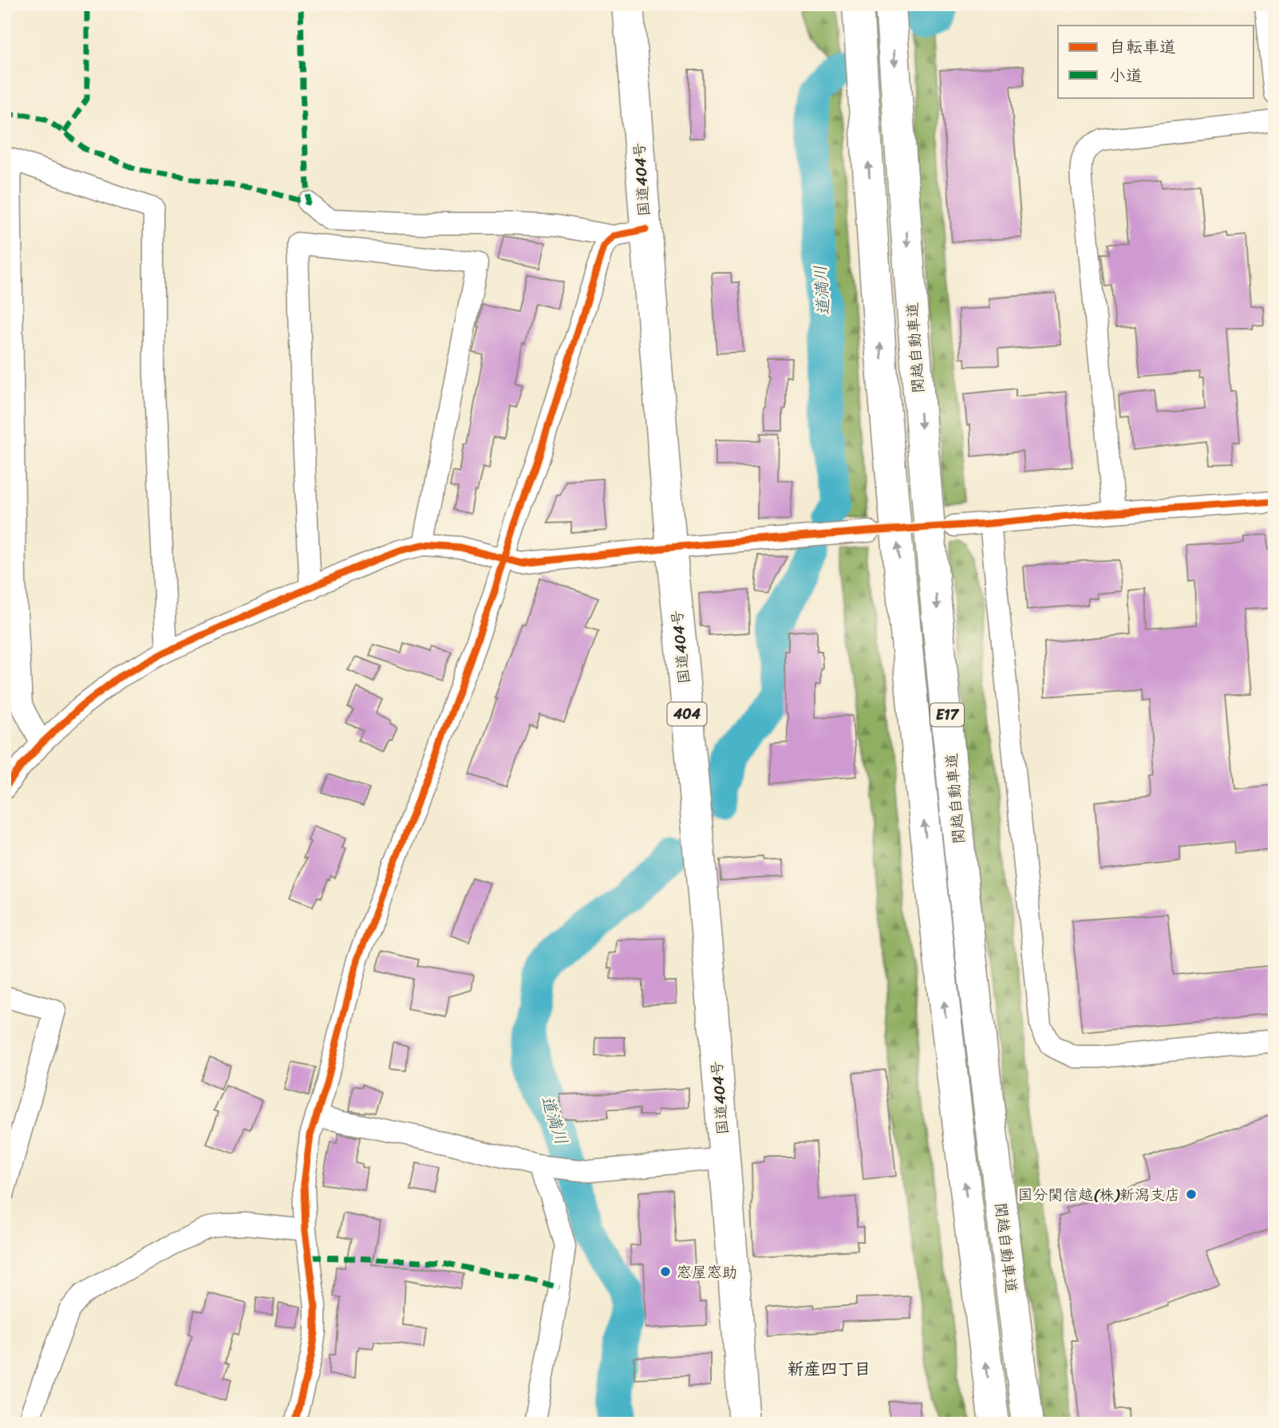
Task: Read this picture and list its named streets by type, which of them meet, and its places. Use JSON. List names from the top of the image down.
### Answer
{
  "streets": {
    "highway": [
      "国道404号",
      "関越自動車道",
      "404",
      "E17"
    ]
  },
  "districts": ["新産四丁目"],
  "water": ["道満川"],
  "places": ["国分関信越(株)新潟支店", "窓屋窓助"],
  "legend": ["自転車道", "小道"]
}
